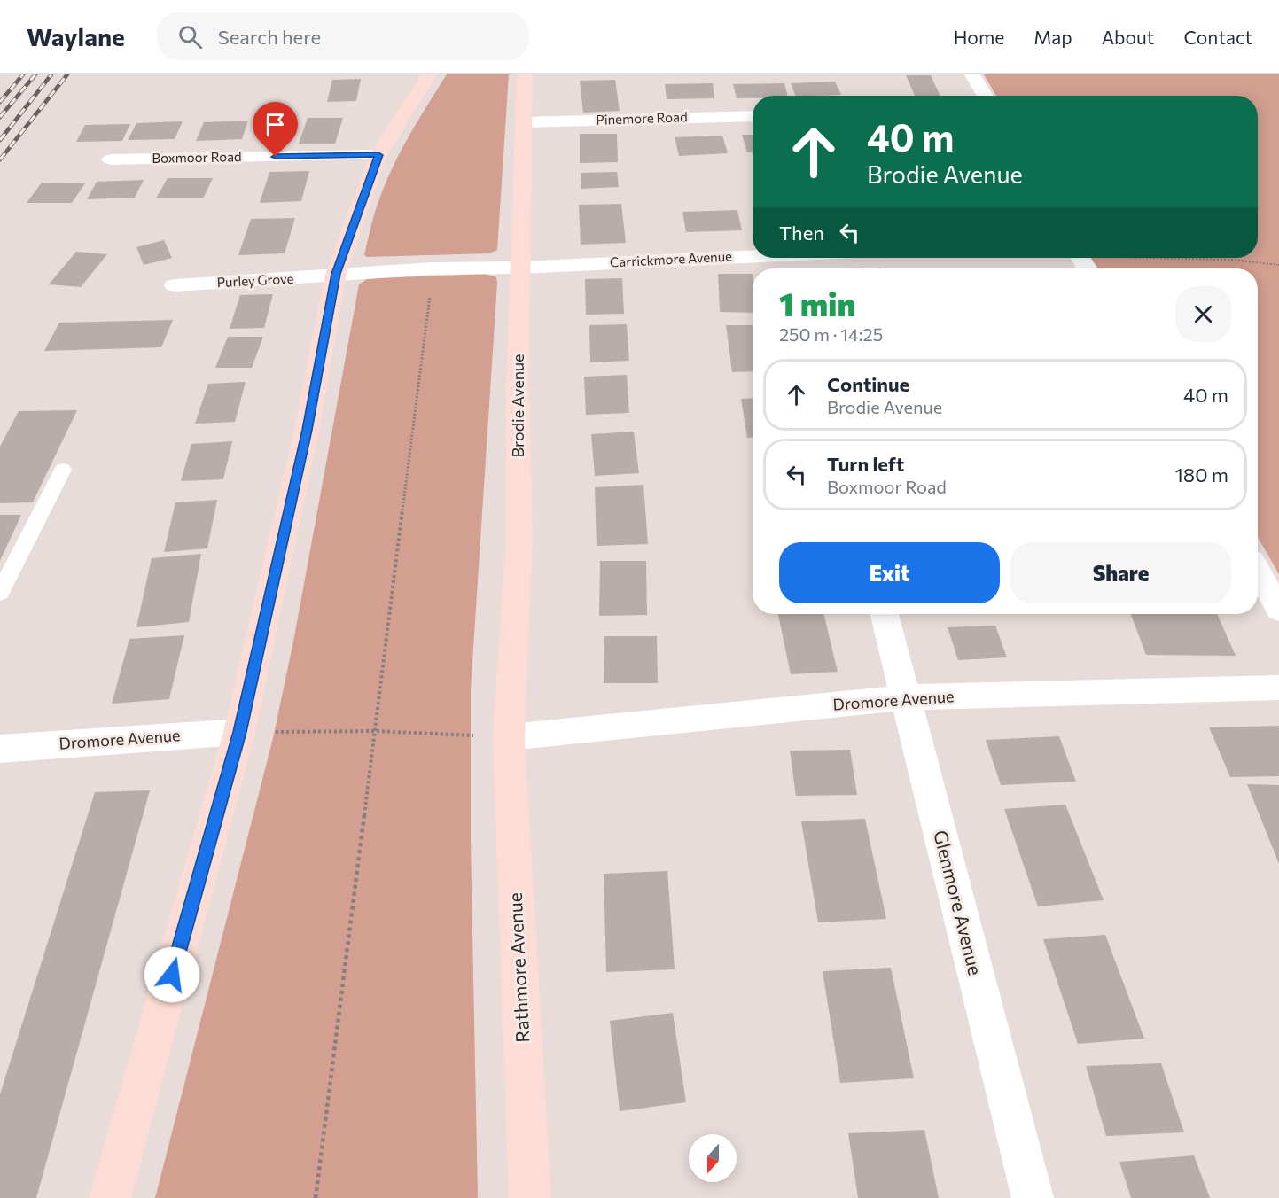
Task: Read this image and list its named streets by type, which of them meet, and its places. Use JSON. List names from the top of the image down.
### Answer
{
  "streets": {
    "street": [
      "Pinemore Road",
      "Boxmoor Road",
      "Carrickmore Avenue",
      "Purley Grove",
      "Brodie Avenue",
      "Dromore Avenue",
      "Glenmore Avenue",
      "Rathmore Avenue"
    ]
  },
  "crossings": [
    ["Pinemore Road", "Brodie Avenue"],
    ["Carrickmore Avenue", "Purley Grove"],
    ["Carrickmore Avenue", "Brodie Avenue"],
    ["Brodie Avenue", "Dromore Avenue"],
    ["Brodie Avenue", "Rathmore Avenue"],
    ["Dromore Avenue", "Glenmore Avenue"],
    ["Dromore Avenue", "Rathmore Avenue"]
  ],
  "north": "bottom",
  "page": {
    "header": "Waylane",
    "search": "Search here",
    "nav": [
      "Home",
      "Map",
      "About",
      "Contact"
    ],
    "turn": ["40 m", "Brodie Avenue"],
    "then": "Then",
    "heading": ["1 min", "250 m · 14:25"],
    "list": [
      {
        "name": "Continue",
        "note": "Brodie Avenue",
        "value": "40 m"
      },
      {
        "name": "Turn left",
        "note": "Boxmoor Road",
        "value": "180 m"
      }
    ],
    "buttons": ["Exit", "Share"]
  }
}
